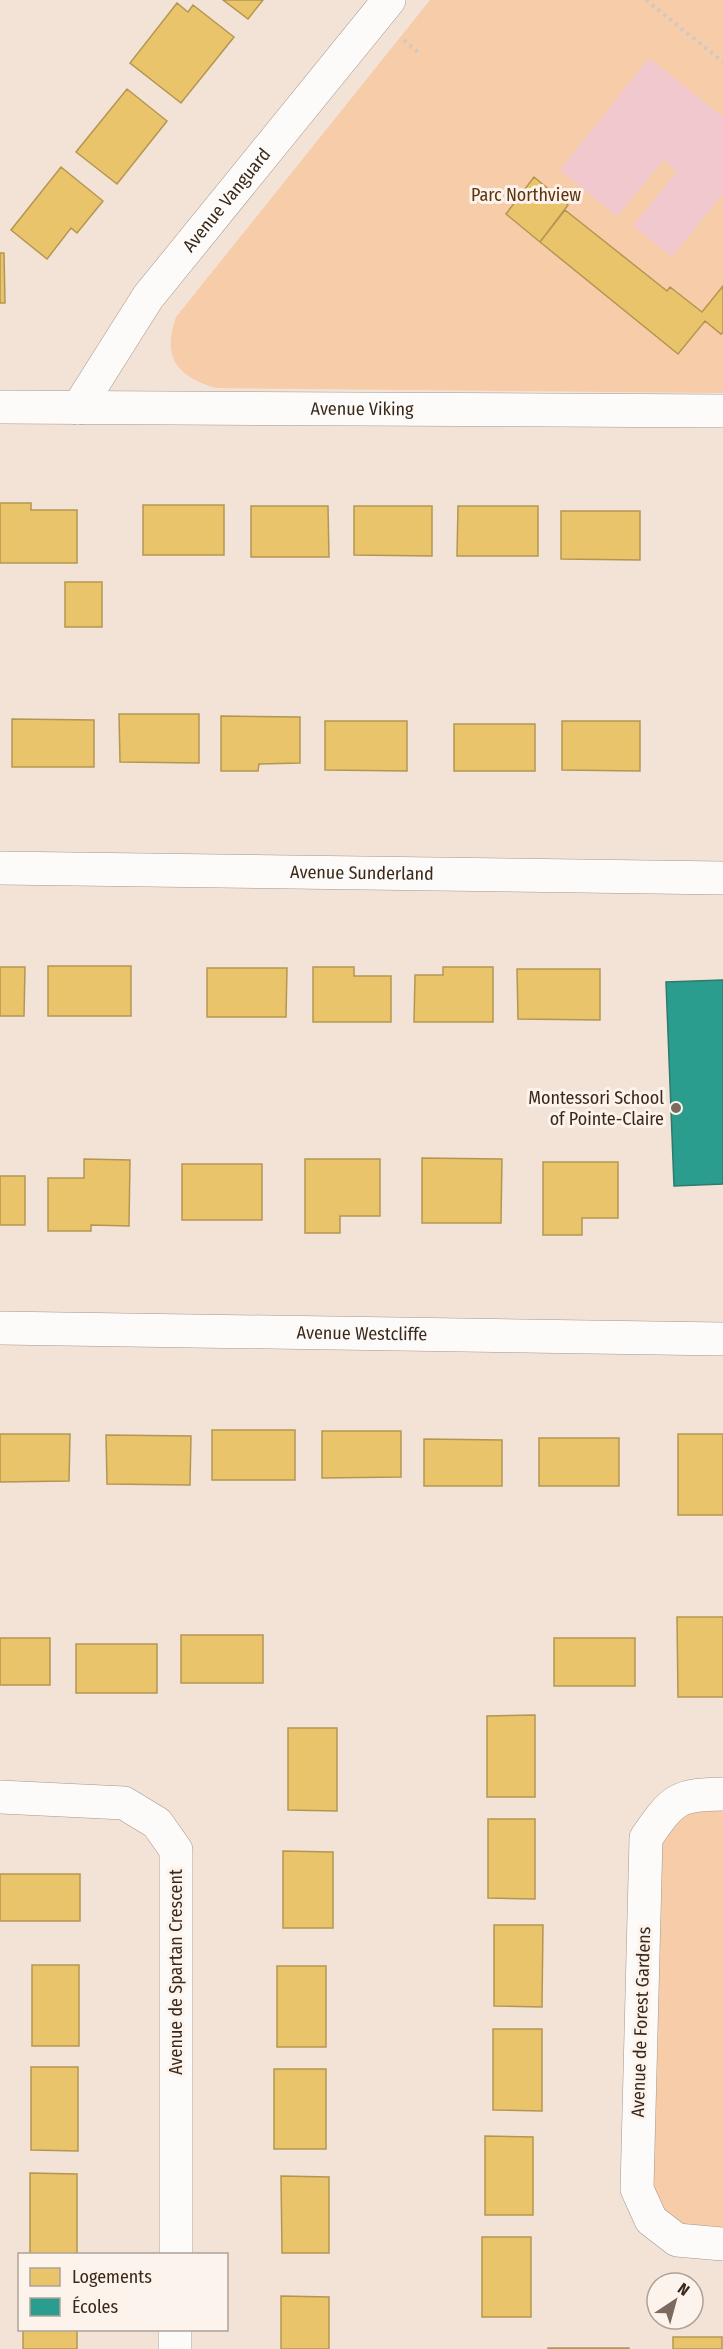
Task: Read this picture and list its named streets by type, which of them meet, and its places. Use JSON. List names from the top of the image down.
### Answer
{
  "streets": {
    "street": [
      "Avenue Vanguard",
      "Avenue Viking",
      "Avenue Sunderland",
      "Avenue Westcliffe",
      "Avenue de Spartan Crescent",
      "Avenue de Forest Gardens"
    ]
  },
  "crossings": [
    ["Avenue Vanguard", "Avenue Viking"]
  ],
  "parks": ["Parc Northview"],
  "places": ["Montessori School of Pointe-Claire"],
  "legend": ["Logements", "Écoles"],
  "north": "top right"
}
